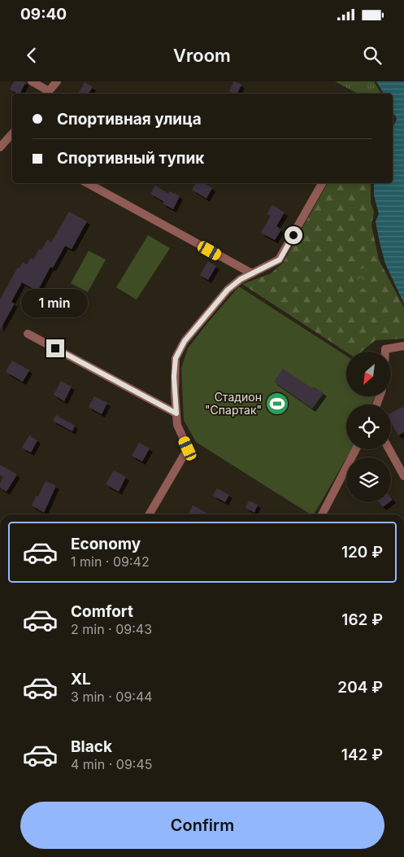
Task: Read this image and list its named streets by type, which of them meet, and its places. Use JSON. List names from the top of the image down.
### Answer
{
  "places": {
    "sports": ["Стадион \"Спартак\""]
  },
  "north": "bottom left",
  "page": {
    "status": "09:40",
    "header": "Vroom",
    "banner": ["Спортивная улица", "Спортивный тупик"],
    "bubble": "1 min",
    "list": [
      {
        "name": "Economy",
        "note": "1 min · 09:42",
        "value": "120 ₽"
      },
      {
        "name": "Comfort",
        "note": "2 min · 09:43",
        "value": "162 ₽"
      },
      {
        "name": "XL",
        "note": "3 min · 09:44",
        "value": "204 ₽"
      },
      {
        "name": "Black",
        "note": "4 min · 09:45",
        "value": "142 ₽"
      }
    ],
    "buttons": "Confirm"
  }
}
